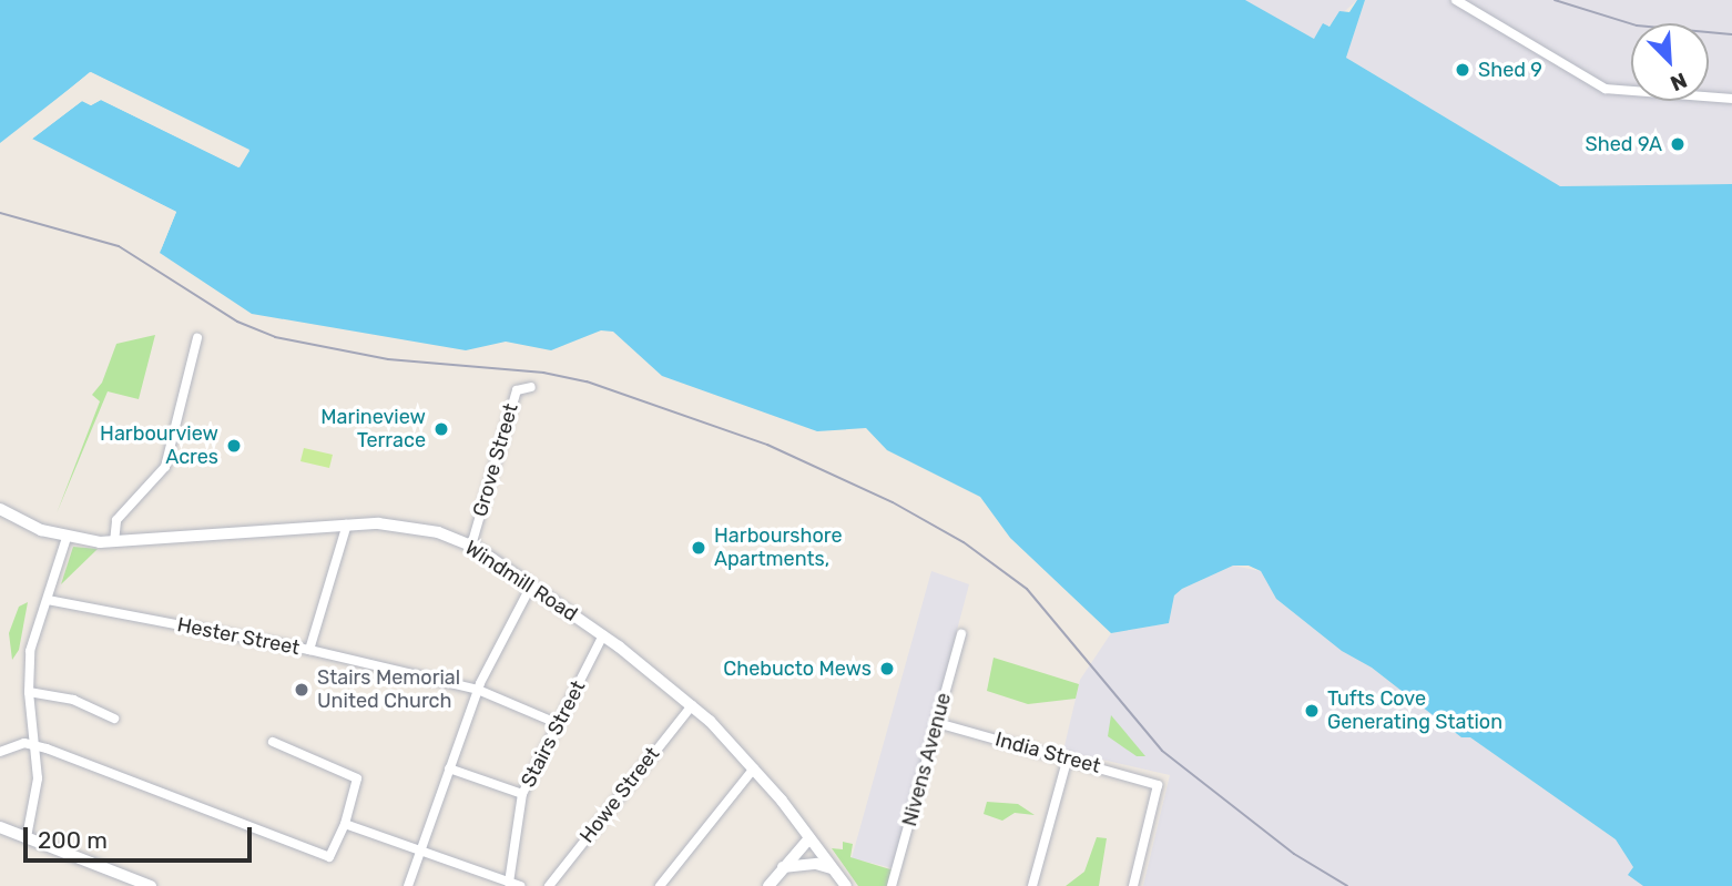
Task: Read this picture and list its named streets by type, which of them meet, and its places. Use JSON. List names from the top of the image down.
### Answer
{
  "streets": {
    "main road": ["Windmill Road"],
    "street": [
      "Grove Street",
      "Hester Street",
      "Stairs Street",
      "India Street",
      "Nivens Avenue",
      "Howe Street"
    ]
  },
  "crossings": [
    ["Grove Street", "Windmill Road"],
    ["Windmill Road", "Stairs Street"],
    ["Windmill Road", "Howe Street"],
    ["Hester Street", "Stairs Street"],
    ["India Street", "Nivens Avenue"]
  ],
  "places": [
    "Shed 9",
    "Shed 9A",
    "Marineview Terrace",
    "Harbourview Acres",
    "Harbourshore Apartments,",
    "Chebucto Mews",
    "Stairs Memorial United Church",
    "Tufts Cove Generating Station"
  ],
  "scale_bar": "200 m",
  "north": "bottom right"
}
